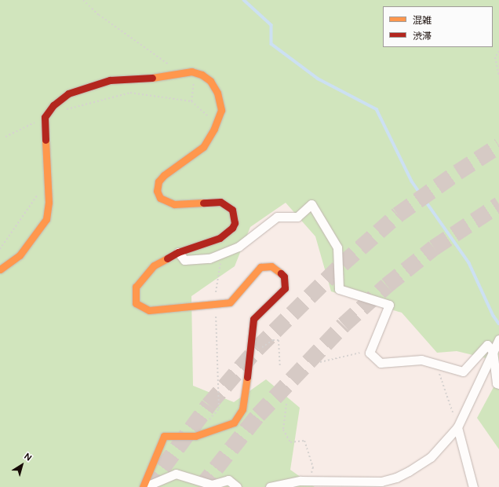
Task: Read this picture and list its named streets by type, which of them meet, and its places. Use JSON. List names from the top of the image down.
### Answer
{
  "legend": ["混雑", "渋滞"],
  "north": "top right"
}
